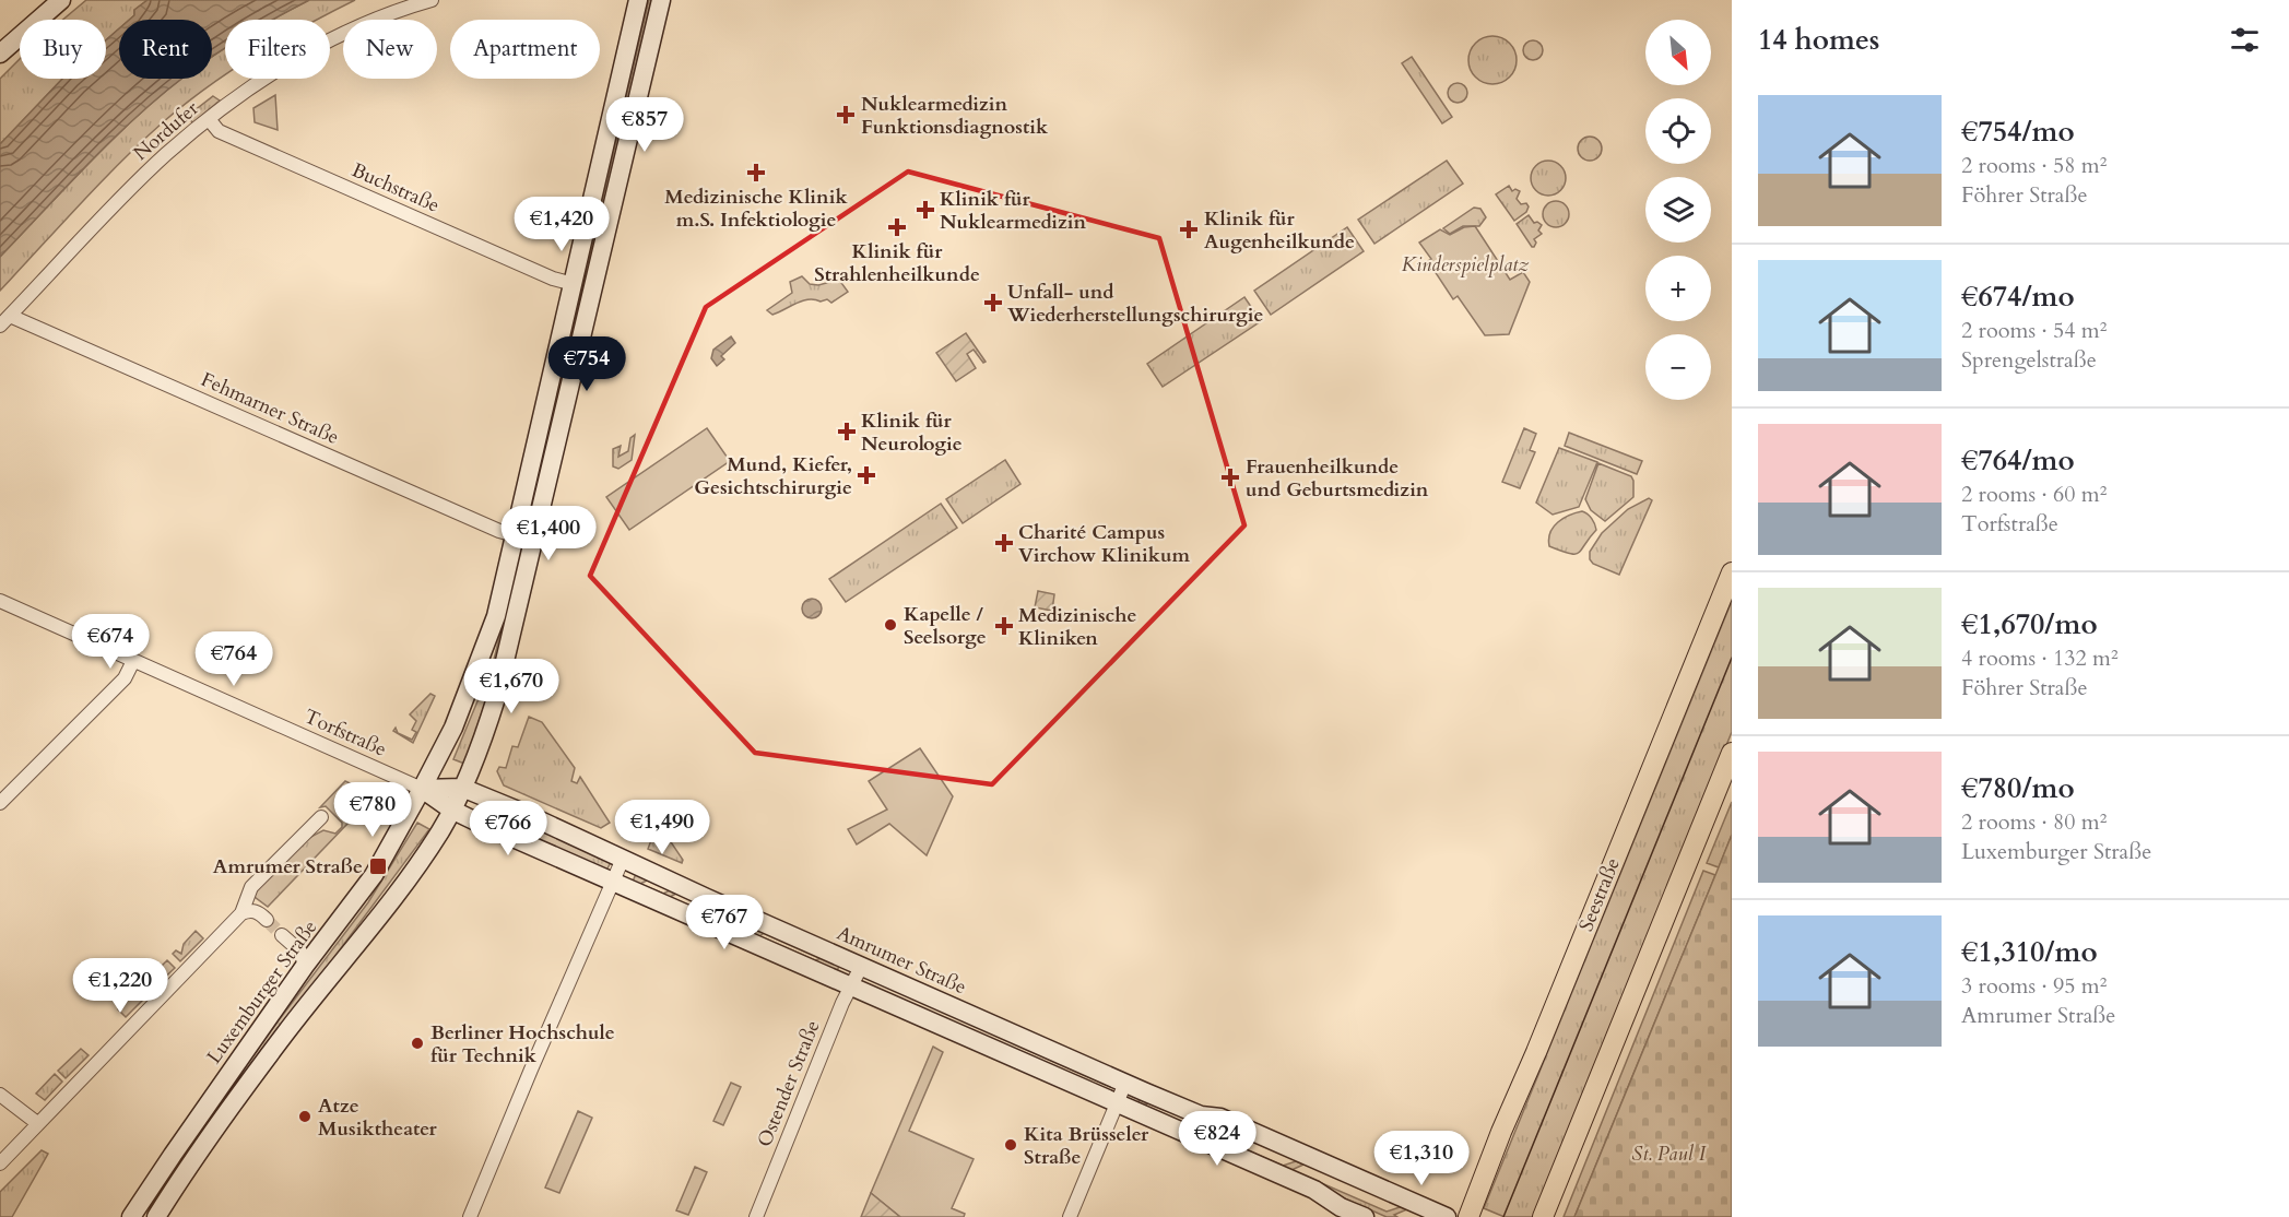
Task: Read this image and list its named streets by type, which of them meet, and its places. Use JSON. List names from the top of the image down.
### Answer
{
  "streets": {
    "main road": ["Seestraße", "Amrumer Straße", "Luxemburger Straße"],
    "street": [
      "Nordufer",
      "Buchstraße",
      "Fehmarner Straße",
      "Torfstraße",
      "Ostender Straße"
    ]
  },
  "crossings": [
    ["Nordufer", "Buchstraße"],
    ["Nordufer", "Fehmarner Straße"],
    ["Buchstraße", "Luxemburger Straße"],
    ["Fehmarner Straße", "Luxemburger Straße"],
    ["Torfstraße", "Amrumer Straße"],
    ["Torfstraße", "Luxemburger Straße"],
    ["Amrumer Straße", "Luxemburger Straße"],
    ["Amrumer Straße", "Ostender Straße"]
  ],
  "parks": ["Kinderspielplatz", "St. Paul I"],
  "places": {
    "health": [
      "Nuklearmedizin Funktionsdiagnostik",
      "Medizinische Klinik m.S. Infektiologie",
      "Klinik für Nuklearmedizin",
      "Klinik für Strahlenheilkunde",
      "Klinik für Augenheilkunde",
      "Unfall- und Wiederherstellungschirurgie",
      "Klinik für Neurologie",
      "Mund, Kiefer, Gesichtschirurgie",
      "Frauenheilkunde und Geburtsmedizin",
      "Charité Campus Virchow Klinikum",
      "Medizinische Kliniken"
    ],
    "other": [
      "Kapelle / Seelsorge",
      "Berliner Hochschule für Technik",
      "Atze Musiktheater",
      "Kita Brüsseler Straße"
    ],
    "transit": ["Amrumer Straße"]
  },
  "north": "bottom right",
  "page": {
    "heading": "14 homes",
    "map_buttons": ["+", "−"],
    "chip": [
      "Buy",
      "Rent",
      "Filters",
      "New",
      "Apartment"
    ],
    "list": [
      {
        "name": "€754/mo",
        "note": "2 rooms · 58 m² · Föhrer Straße"
      },
      {
        "name": "€674/mo",
        "note": "2 rooms · 54 m² · Sprengelstraße"
      },
      {
        "name": "€764/mo",
        "note": "2 rooms · 60 m² · Torfstraße"
      },
      {
        "name": "€1,670/mo",
        "note": "4 rooms · 132 m² · Föhrer Straße"
      },
      {
        "name": "€780/mo",
        "note": "2 rooms · 80 m² · Luxemburger Straße"
      },
      {
        "name": "€1,310/mo",
        "note": "3 rooms · 95 m² · Amrumer Straße"
      }
    ],
    "price": [
      "€857",
      "€1,420",
      "€754",
      "€1,400",
      "€674",
      "€764",
      "€1,670",
      "€780",
      "€1,490",
      "€766",
      "€767",
      "€1,220",
      "€824",
      "€1,310"
    ]
  }
}
